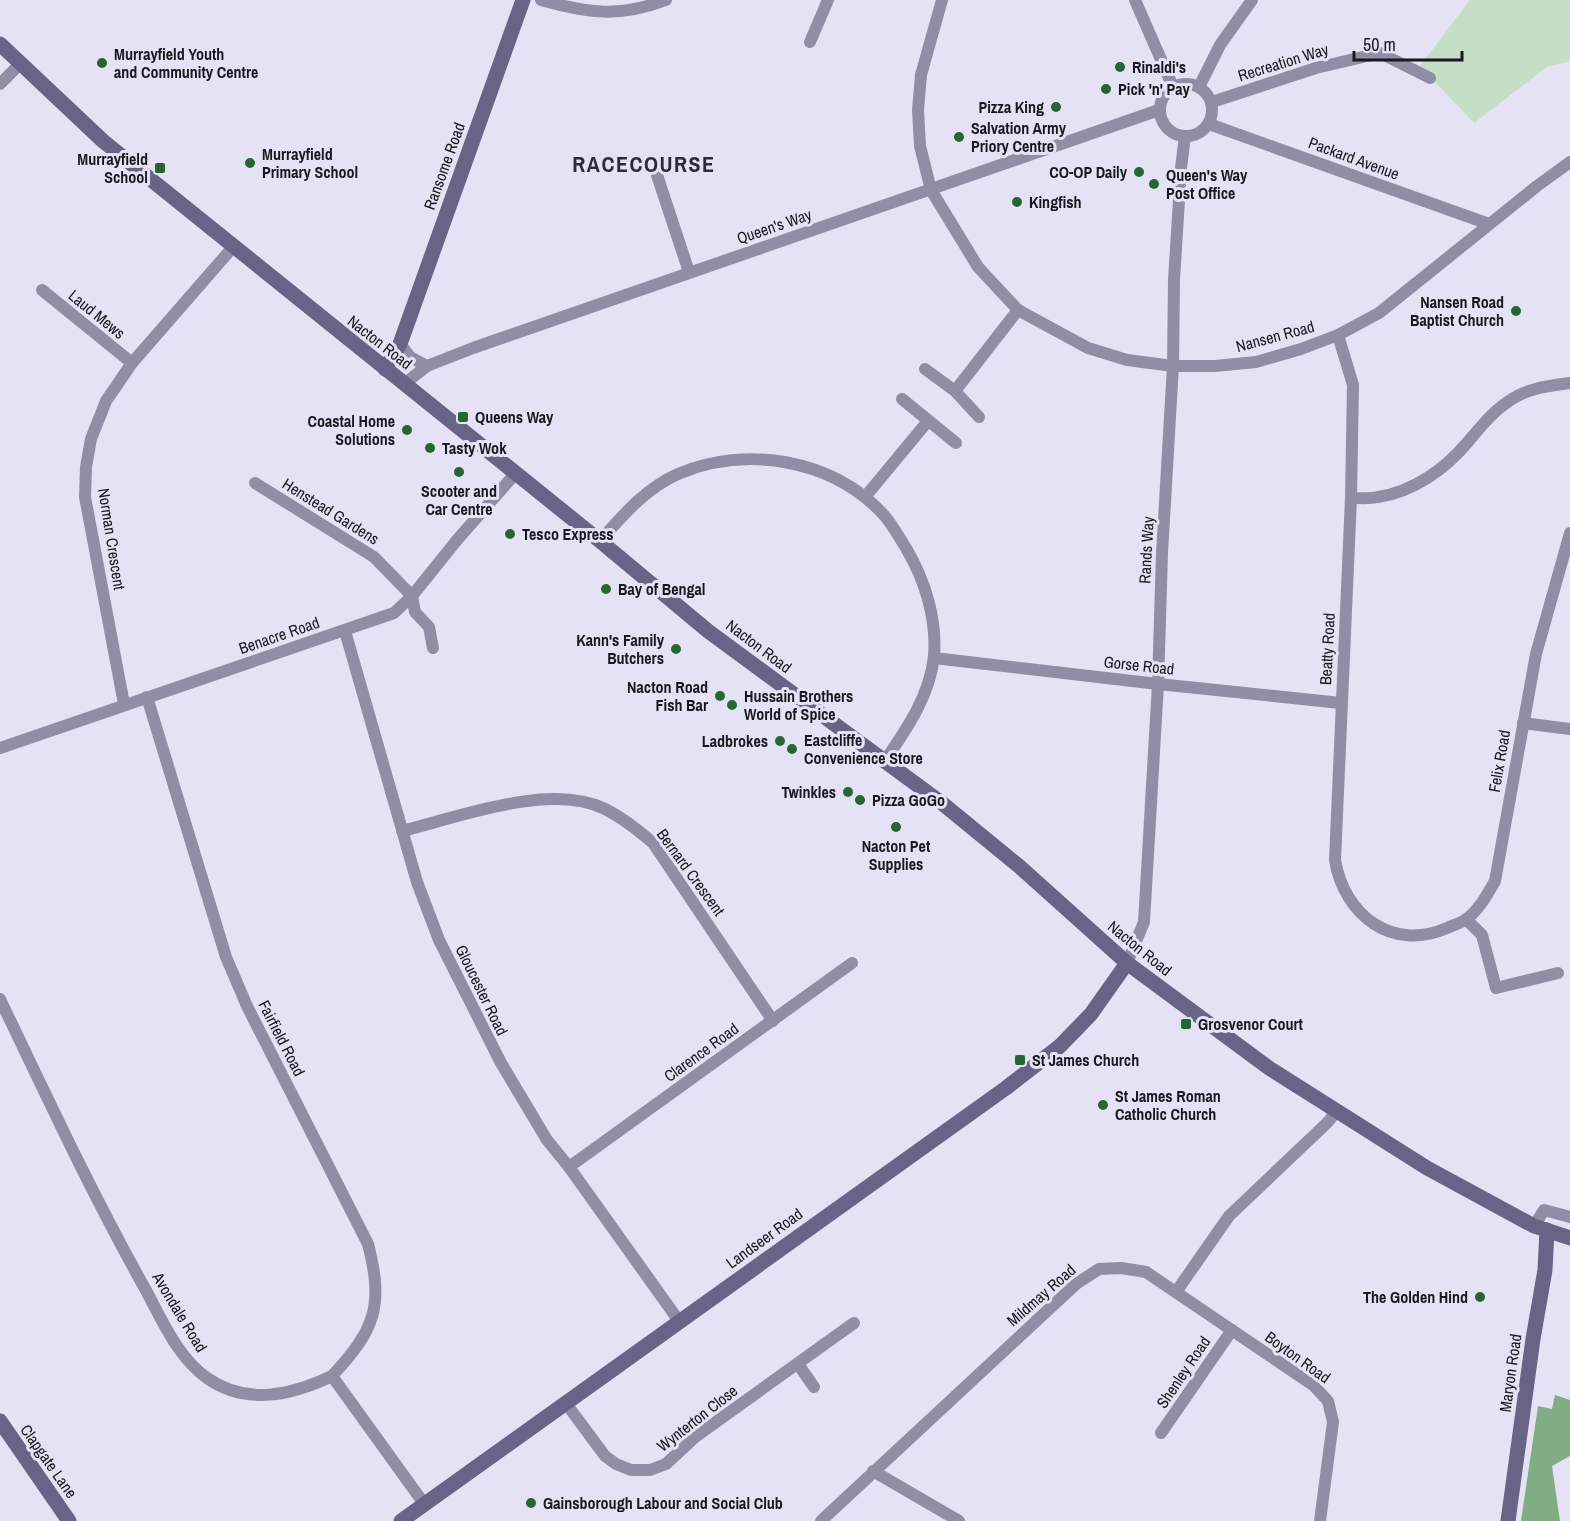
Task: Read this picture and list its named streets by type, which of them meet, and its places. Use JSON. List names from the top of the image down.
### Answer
{
  "streets": {
    "street": [
      "Recreation Way",
      "Packard Avenue",
      "Ransome Road",
      "Queen's Way",
      "Laud Mews",
      "Nansen Road",
      "Nacton Road",
      "Henstead Gardens",
      "Norman Crescent",
      "Rands Way",
      "Benacre Road",
      "Beatty Road",
      "Gorse Road",
      "Felix Road",
      "Bernard Crescent",
      "Gloucester Road",
      "Fairfield Road",
      "Clarence Road",
      "Landseer Road",
      "Mildmay Road",
      "Avondale Road",
      "Boyton Road",
      "Shenley Road",
      "Maryon Road",
      "Wynterton Close",
      "Clapgate Lane"
    ]
  },
  "crossings": [
    ["Recreation Way", "Packard Avenue"],
    ["Recreation Way", "Queen's Way"],
    ["Recreation Way", "Rands Way"],
    ["Packard Avenue", "Queen's Way"],
    ["Packard Avenue", "Nansen Road"],
    ["Packard Avenue", "Rands Way"],
    ["Ransome Road", "Nacton Road"],
    ["Queen's Way", "Nansen Road"],
    ["Queen's Way", "Nacton Road"],
    ["Queen's Way", "Rands Way"],
    ["Laud Mews", "Norman Crescent"],
    ["Nansen Road", "Rands Way"],
    ["Nansen Road", "Beatty Road"],
    ["Nacton Road", "Norman Crescent"],
    ["Nacton Road", "Rands Way"],
    ["Nacton Road", "Benacre Road"],
    ["Nacton Road", "Landseer Road"],
    ["Nacton Road", "Maryon Road"],
    ["Henstead Gardens", "Benacre Road"],
    ["Norman Crescent", "Benacre Road"],
    ["Rands Way", "Gorse Road"],
    ["Rands Way", "Landseer Road"],
    ["Benacre Road", "Gloucester Road"],
    ["Benacre Road", "Fairfield Road"],
    ["Beatty Road", "Gorse Road"],
    ["Beatty Road", "Felix Road"],
    ["Bernard Crescent", "Gloucester Road"],
    ["Bernard Crescent", "Clarence Road"],
    ["Gloucester Road", "Clarence Road"],
    ["Gloucester Road", "Landseer Road"],
    ["Fairfield Road", "Avondale Road"],
    ["Landseer Road", "Wynterton Close"],
    ["Mildmay Road", "Boyton Road"],
    ["Boyton Road", "Shenley Road"]
  ],
  "districts": ["RACECOURSE"],
  "places": {
    "other": [
      "Murrayfield Youth and Community Centre",
      "Rinaldi's",
      "Pick 'n' Pay",
      "Pizza King",
      "Salvation Army Priory Centre",
      "Murrayfield Primary School",
      "CO-OP Daily",
      "Queen's Way Post Office",
      "Kingfish",
      "Nansen Road Baptist Church",
      "Coastal Home Solutions",
      "Tasty Wok",
      "Scooter and Car Centre",
      "Tesco Express",
      "Bay of Bengal",
      "Kann's Family Butchers",
      "Nacton Road Fish Bar",
      "Hussain Brothers World of Spice",
      "Ladbrokes",
      "Eastcliffe Convenience Store",
      "Twinkles",
      "Pizza GoGo",
      "Nacton Pet Supplies",
      "St James Roman Catholic Church",
      "The Golden Hind",
      "Gainsborough Labour and Social Club"
    ],
    "transit": [
      "Murrayfield School",
      "Queens Way",
      "Grosvenor Court",
      "St James Church"
    ]
  },
  "scale_bar": "50 m"
}
